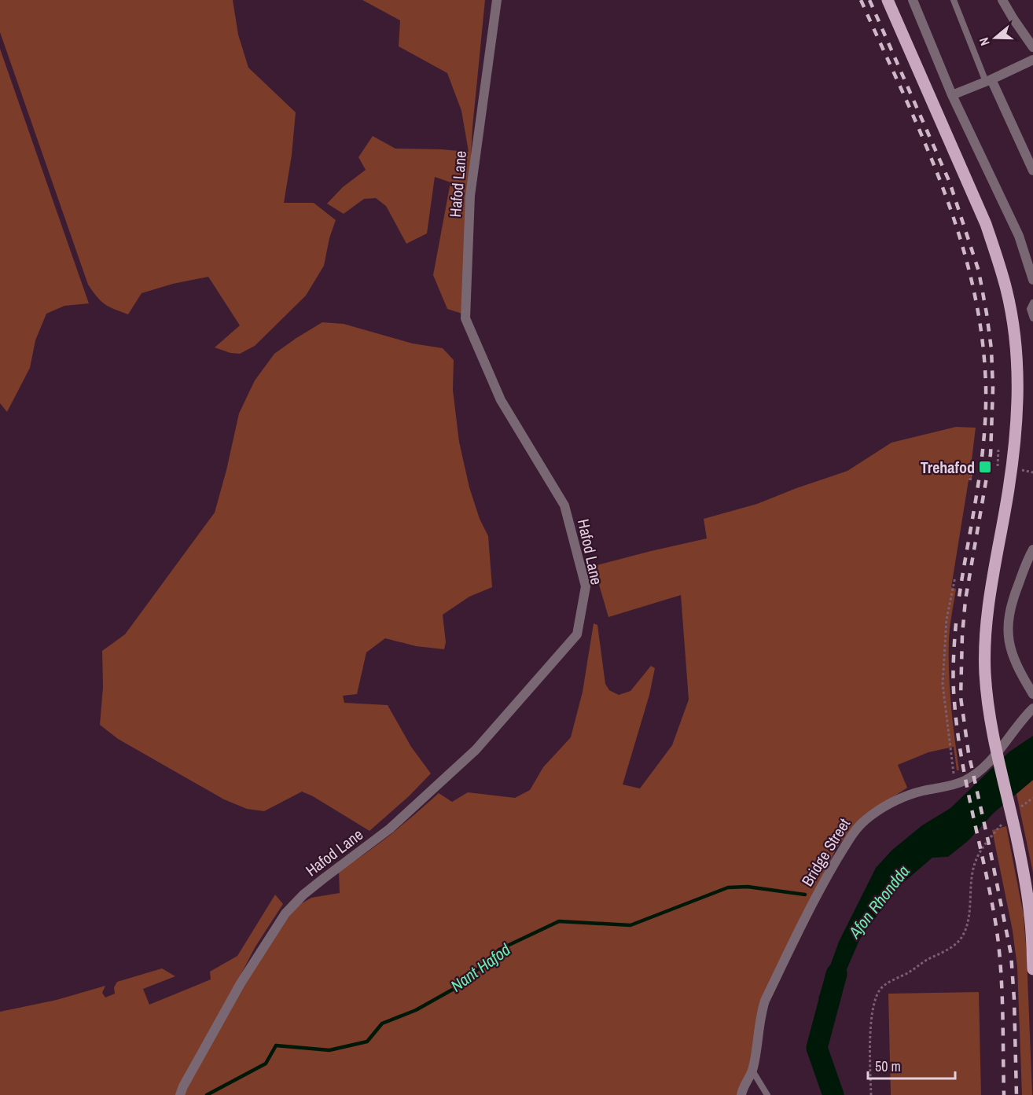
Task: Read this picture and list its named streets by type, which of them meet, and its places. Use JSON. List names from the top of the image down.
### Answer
{
  "streets": {
    "street": ["Hafod Lane", "Bridge Street"]
  },
  "water": ["Afon Rhondda", "Nant Hafod"],
  "places": {
    "transit": ["Trehafod"]
  },
  "scale_bar": "50 m",
  "north": "left"
}
